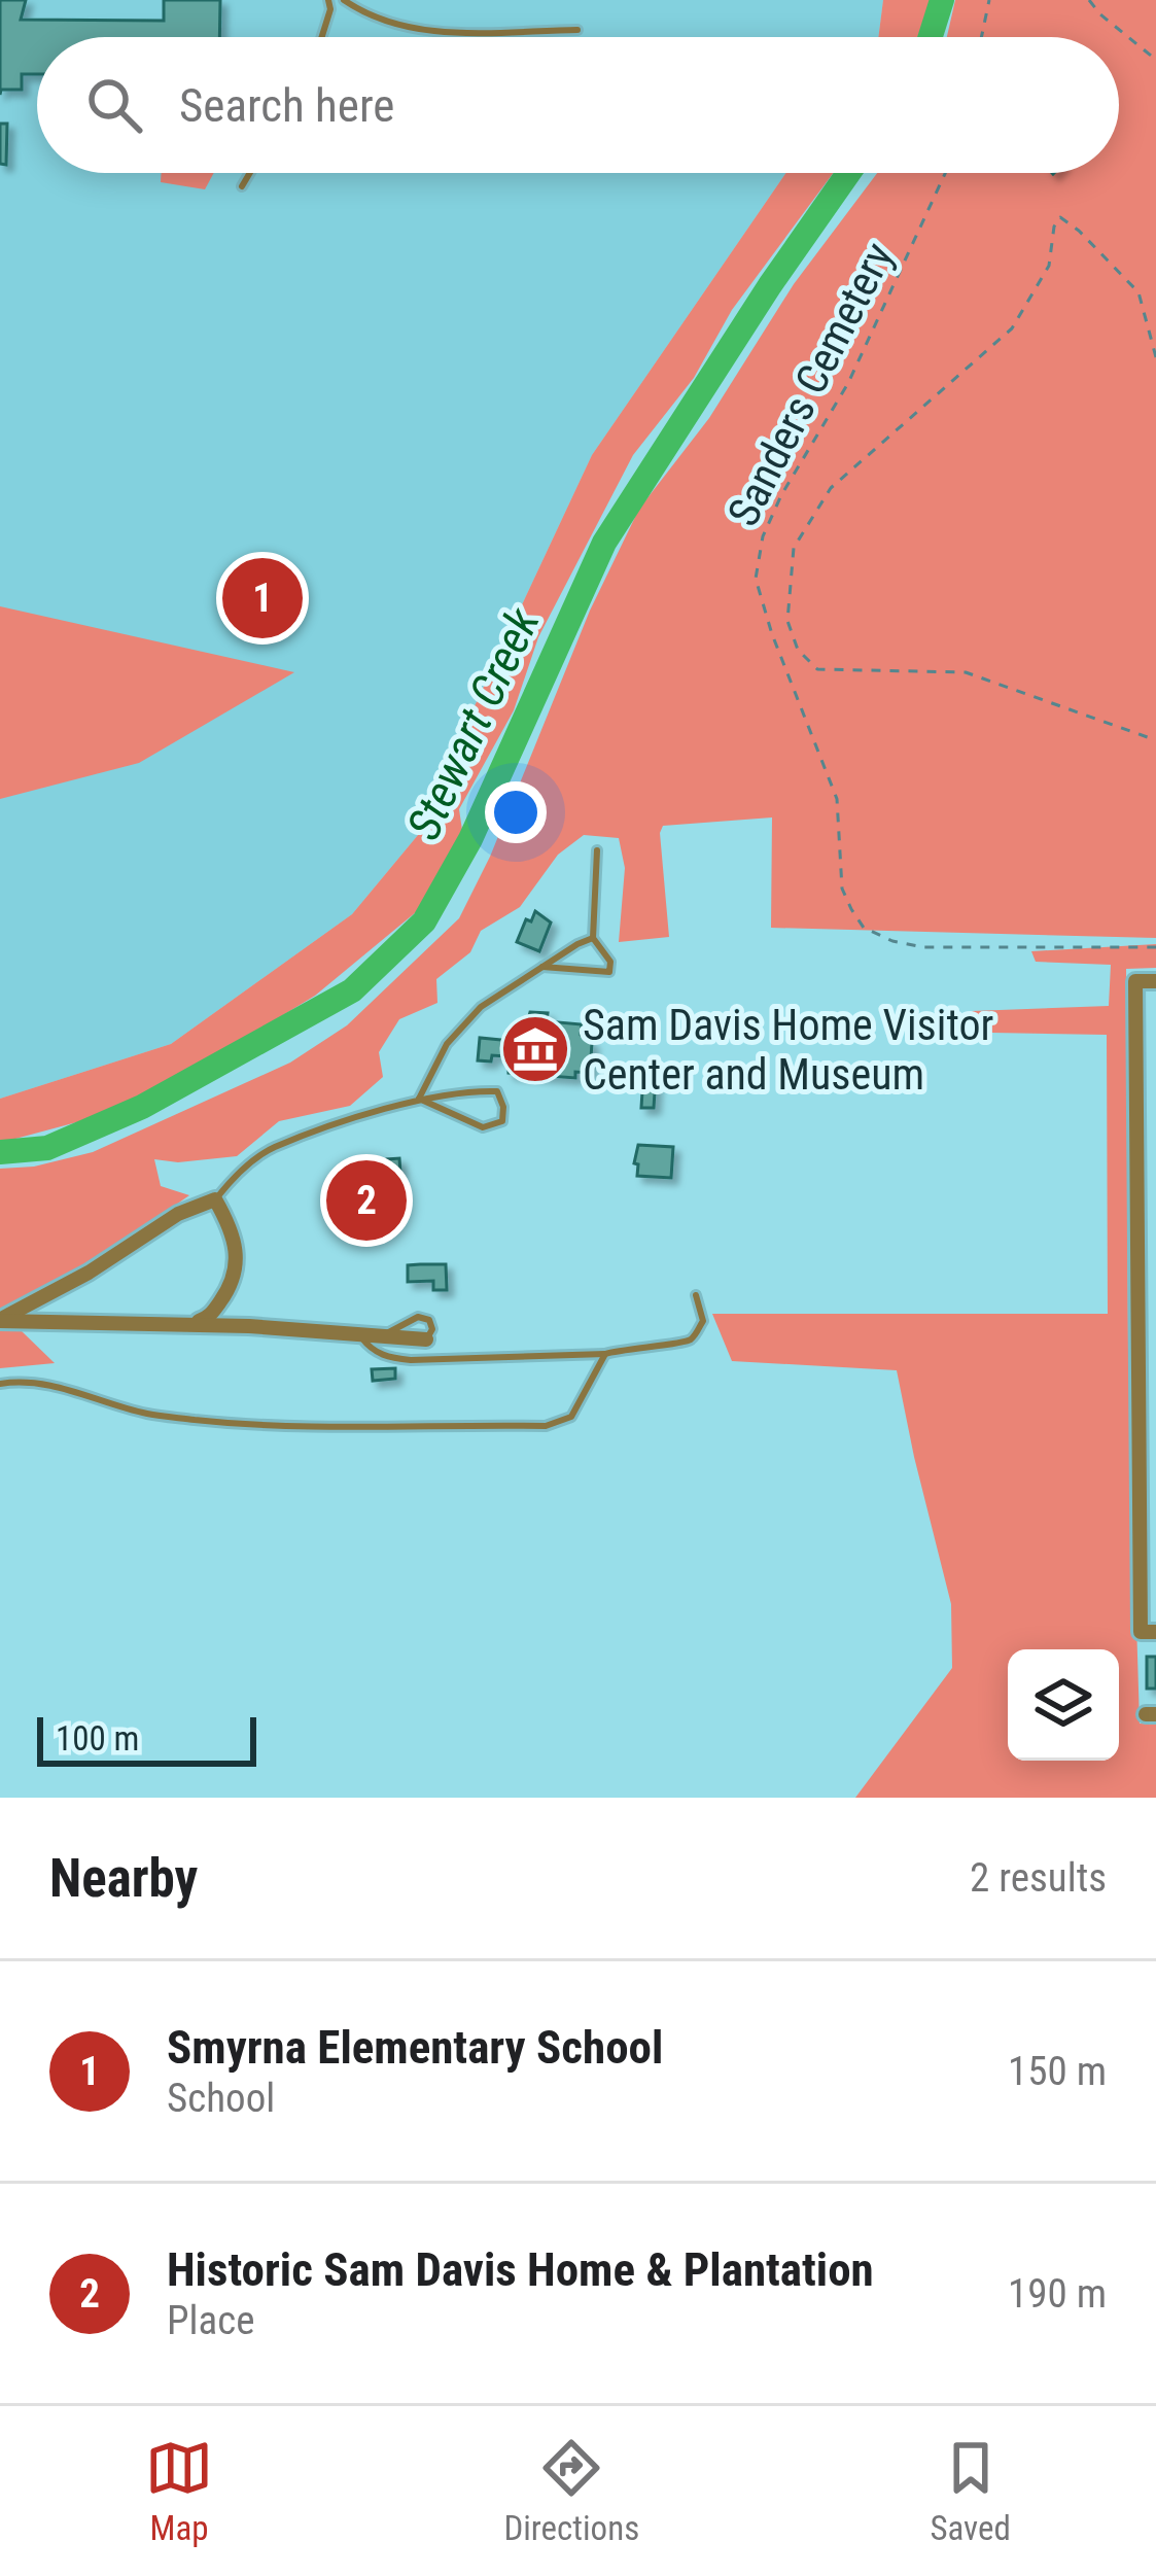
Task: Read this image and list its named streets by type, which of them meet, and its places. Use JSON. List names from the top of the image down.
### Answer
{
  "streets": {
    "path": ["Sanders Cemetery"]
  },
  "water": ["Stewart Creek"],
  "places": {
    "museum": ["Sam Davis Home Visitor Center and Museum"]
  },
  "scale_bar": "100 m",
  "page": {
    "search": "Search here",
    "pins": ["1", "2"],
    "scale": "100 m",
    "heading": ["Nearby", "2 results"],
    "list": [
      {
        "mark": "1",
        "name": "Smyrna Elementary School",
        "note": "School",
        "value": "150 m"
      },
      {
        "mark": "2",
        "name": "Historic Sam Davis Home & Plantation",
        "note": "Place",
        "value": "190 m"
      }
    ],
    "nav": ["Map", "Directions", "Saved"]
  }
}
